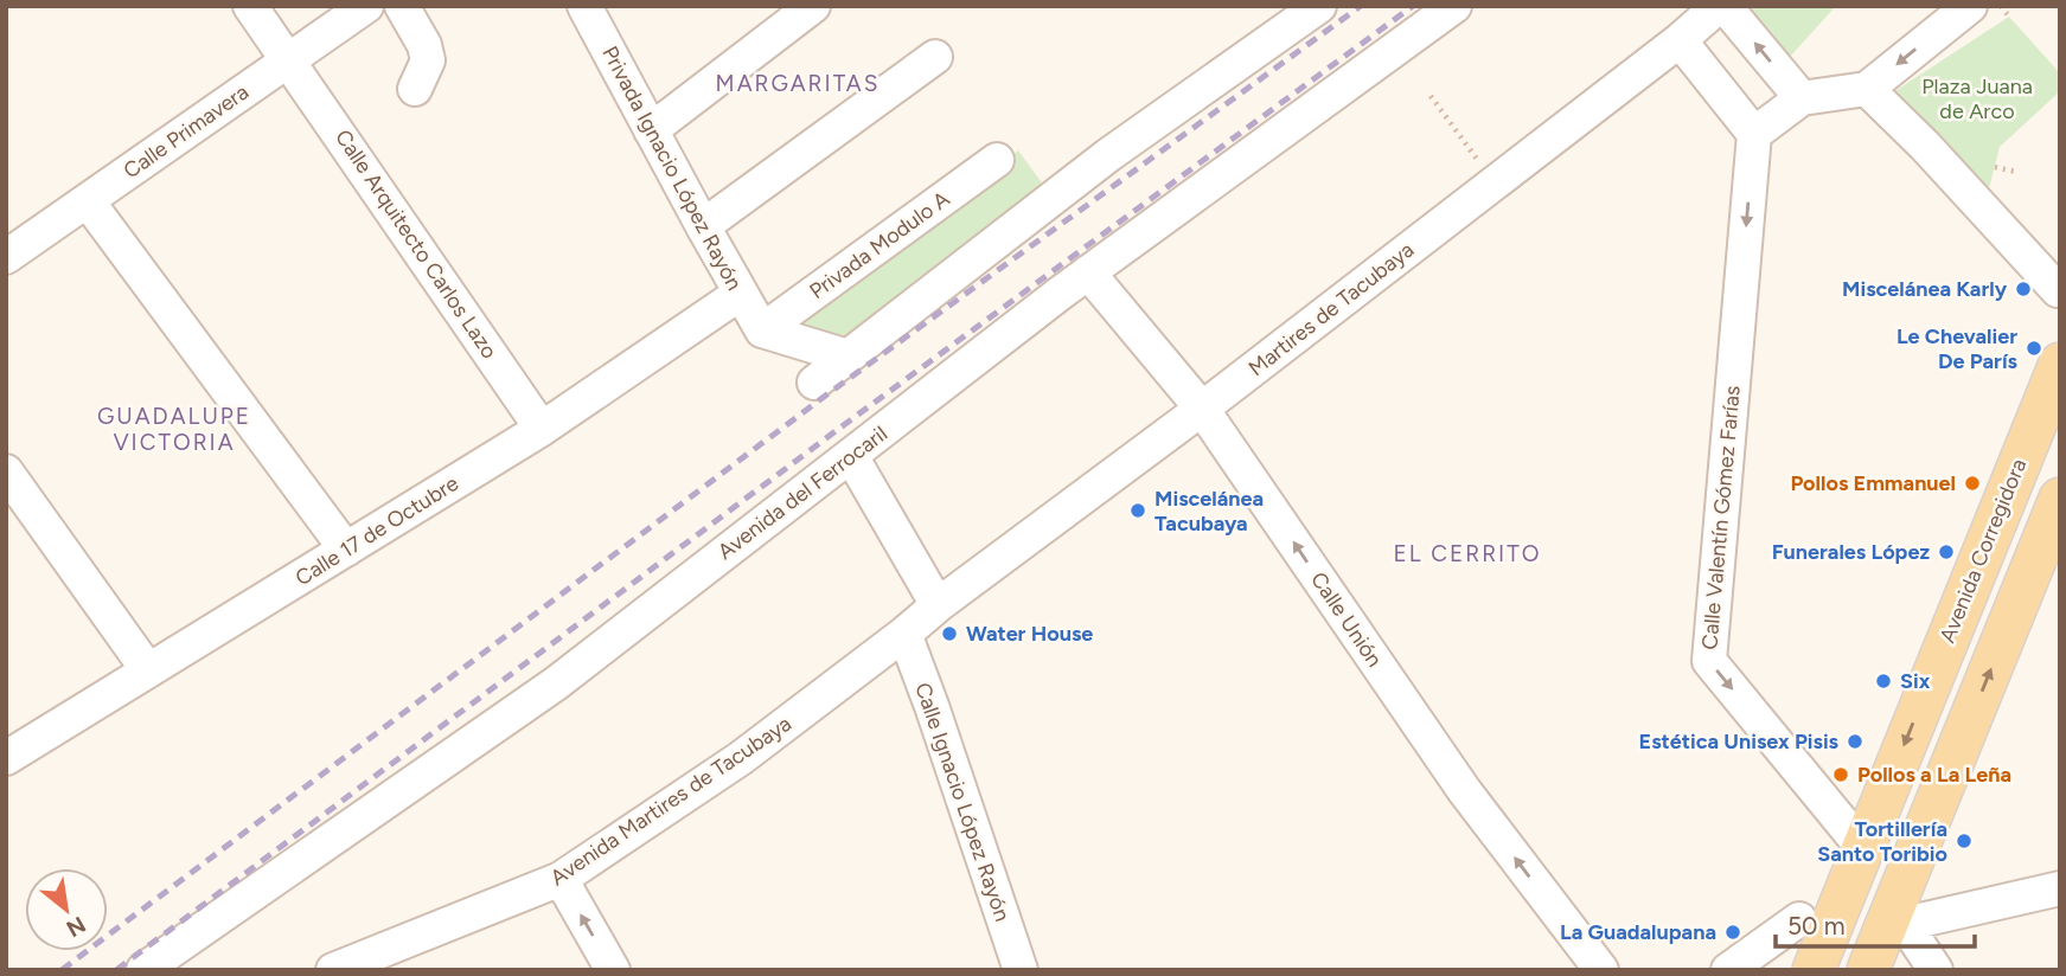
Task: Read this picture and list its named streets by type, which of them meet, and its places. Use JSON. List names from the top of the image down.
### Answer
{
  "streets": {
    "main road": ["Avenida Corregidora"],
    "street": [
      "Calle Primavera",
      "Privada Ignacio López Rayón",
      "Calle Arquitecto Carlos Lazo",
      "Privada Modulo A",
      "Martires de Tacubaya",
      "Avenida del Ferrocaril",
      "Calle Valentín Gómez Farías",
      "Calle 17 de Octubre",
      "Calle Unión",
      "Avenida Martires de Tacubaya",
      "Calle Ignacio López Rayón"
    ]
  },
  "crossings": [
    ["Calle Primavera", "Calle Arquitecto Carlos Lazo"],
    ["Privada Ignacio López Rayón", "Privada Modulo A"],
    ["Privada Ignacio López Rayón", "Calle 17 de Octubre"],
    ["Calle Arquitecto Carlos Lazo", "Calle 17 de Octubre"],
    ["Martires de Tacubaya", "Calle Unión"],
    ["Martires de Tacubaya", "Avenida Martires de Tacubaya"],
    ["Avenida del Ferrocaril", "Calle Unión"],
    ["Calle Valentín Gómez Farías", "Avenida Corregidora"],
    ["Avenida Martires de Tacubaya", "Calle Ignacio López Rayón"]
  ],
  "one_way": ["Calle Valentín Gómez Farías", "Calle Unión"],
  "districts": ["MARGARITAS", "GUADALUPE VICTORIA", "EL CERRITO"],
  "parks": ["Plaza Juana de Arco"],
  "places": [
    "Miscelánea Karly",
    "Le Chevalier De París",
    "Pollos Emmanuel",
    "Miscelánea Tacubaya",
    "Funerales López",
    "Water House",
    "Six",
    "Estética Unisex Pisis",
    "Pollos a La Leña",
    "Tortillería Santo Toribio",
    "La Guadalupana"
  ],
  "scale_bar": "50 m",
  "north": "bottom right"
}
